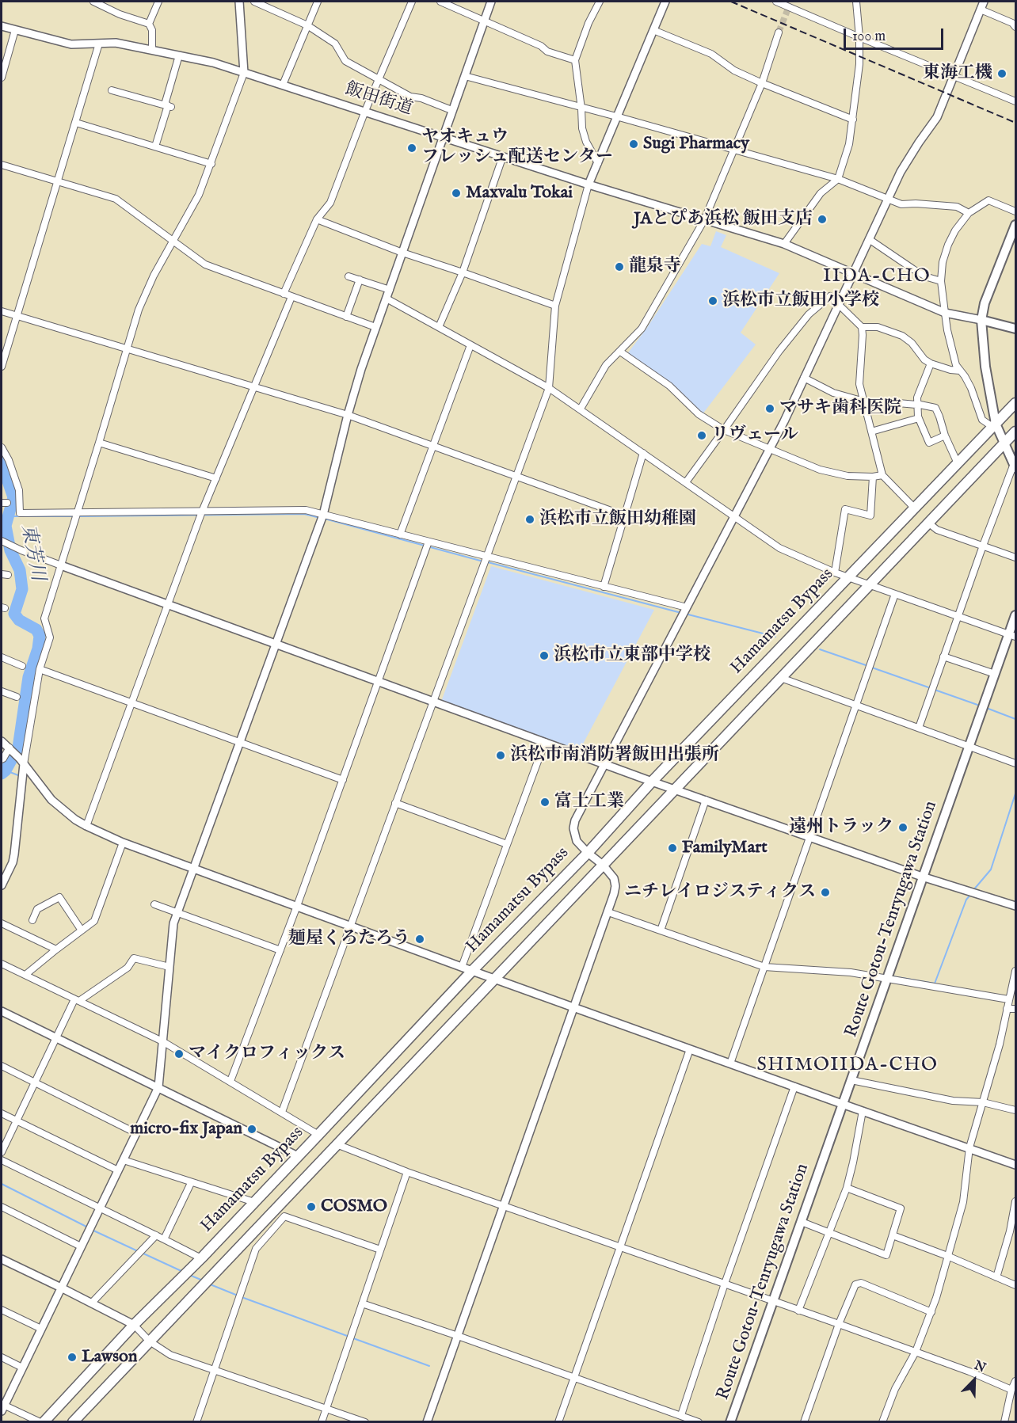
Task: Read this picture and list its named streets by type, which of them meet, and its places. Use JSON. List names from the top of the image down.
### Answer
{
  "streets": {
    "highway": ["Hamamatsu Bypass"],
    "main road": ["Route Gotou-Tenryugawa Station"],
    "street": ["飯田街道"]
  },
  "districts": ["IIDA-CHO", "SHIMOIIDA-CHO"],
  "water": ["東芳川"],
  "places": [
    "東海工機",
    "Sugi Pharmacy",
    "ヤオキュウ フレッシュ配送センター",
    "Maxvalu Tokai",
    "JAとぴあ浜松 飯田支店",
    "龍泉寺",
    "浜松市立飯田小学校",
    "マサキ歯科医院",
    "リヴェール",
    "浜松市立飯田幼稚園",
    "浜松市立東部中学校",
    "浜松市南消防署飯田出張所",
    "富士工業",
    "遠州トラック",
    "FamilyMart",
    "ニチレイロジスティクス",
    "麺屋くろたろう",
    "マイクロフィックス",
    "micro-fix Japan",
    "COSMO",
    "Lawson"
  ],
  "scale_bar": "100 m",
  "north": "top right"
}
